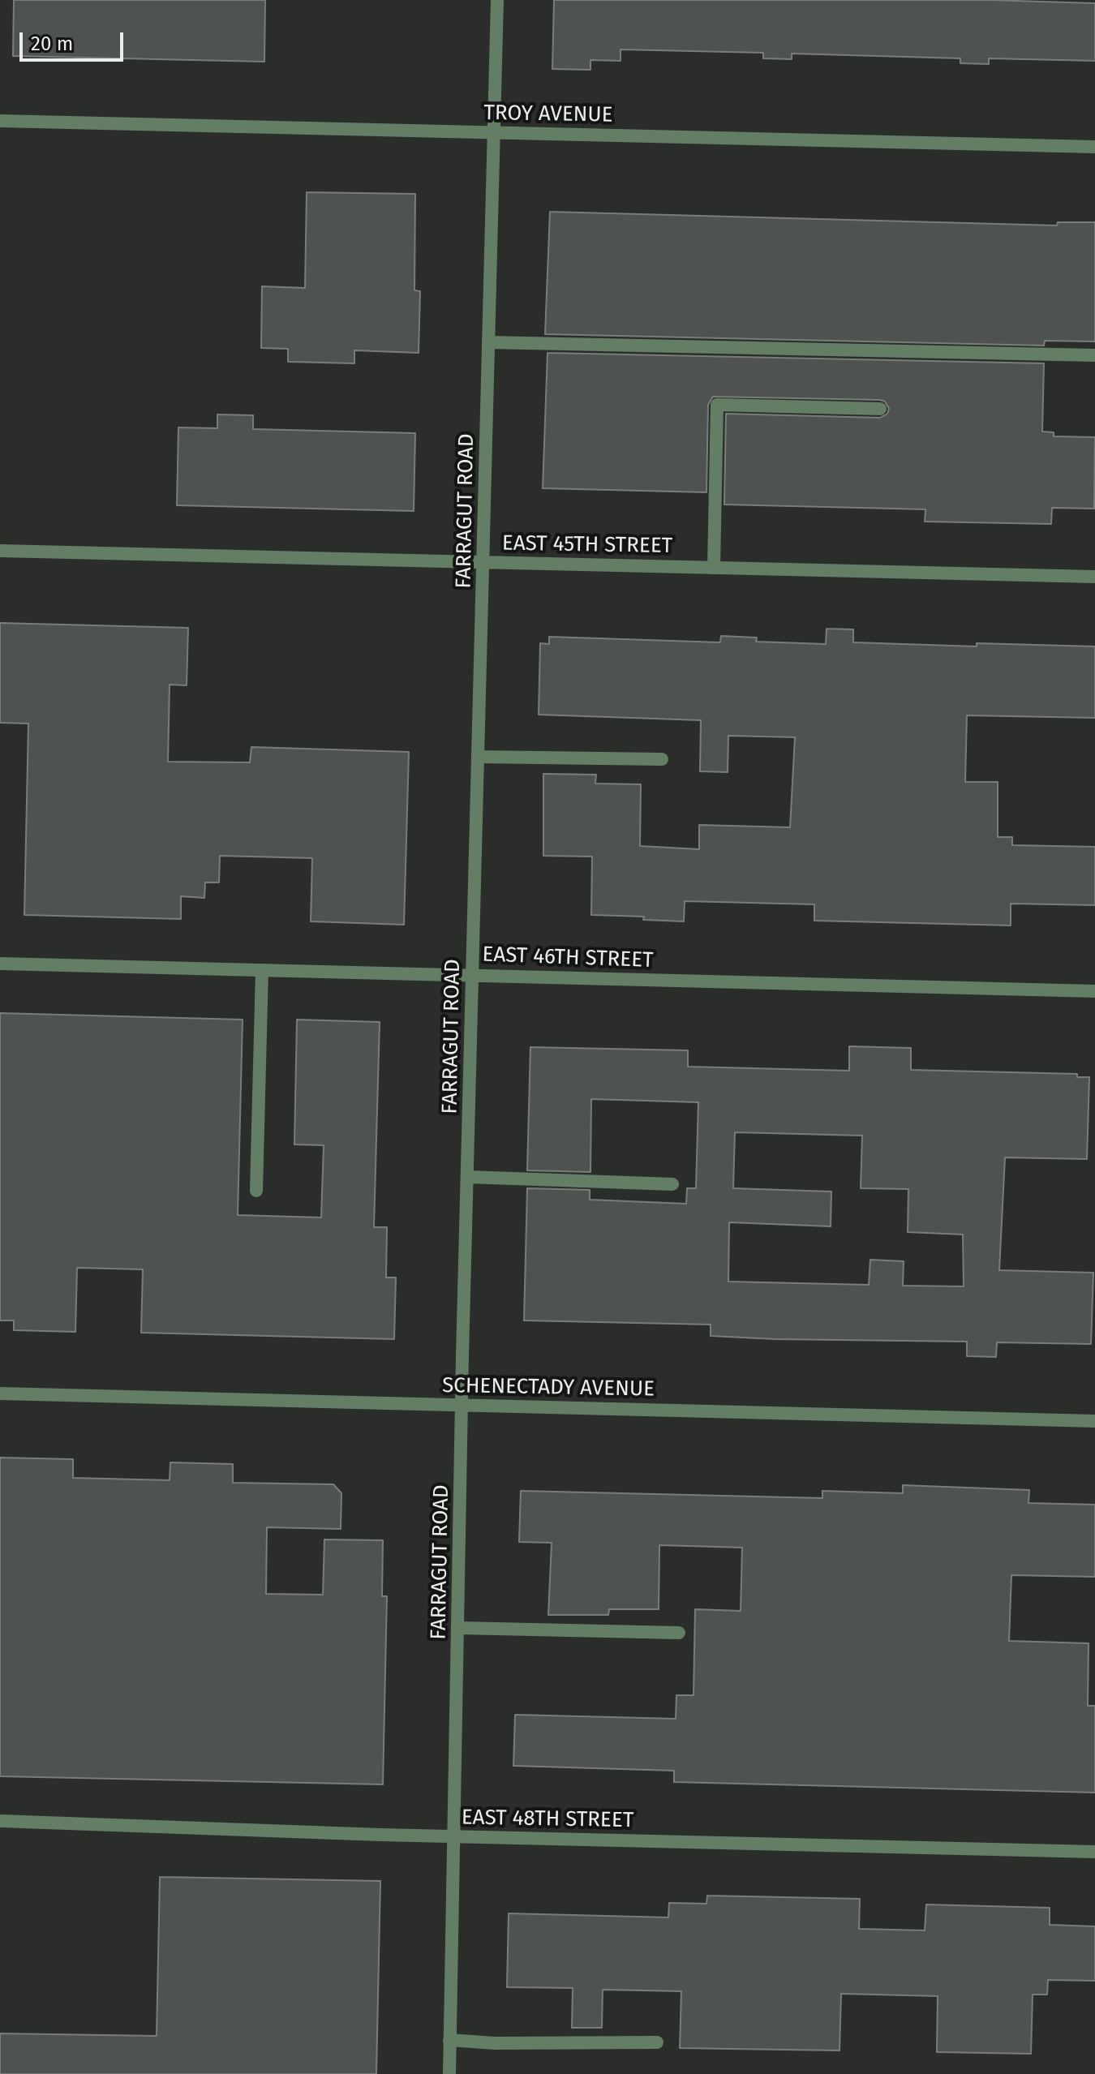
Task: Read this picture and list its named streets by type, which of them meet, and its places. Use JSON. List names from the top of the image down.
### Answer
{
  "streets": {
    "street": [
      "TROY AVENUE",
      "FARRAGUT ROAD",
      "EAST 45TH STREET",
      "EAST 46TH STREET",
      "SCHENECTADY AVENUE",
      "EAST 48TH STREET"
    ]
  },
  "crossings": [
    ["TROY AVENUE", "FARRAGUT ROAD"],
    ["FARRAGUT ROAD", "EAST 45TH STREET"],
    ["FARRAGUT ROAD", "EAST 46TH STREET"],
    ["FARRAGUT ROAD", "SCHENECTADY AVENUE"],
    ["FARRAGUT ROAD", "EAST 48TH STREET"]
  ],
  "scale_bar": "20 m"
}
